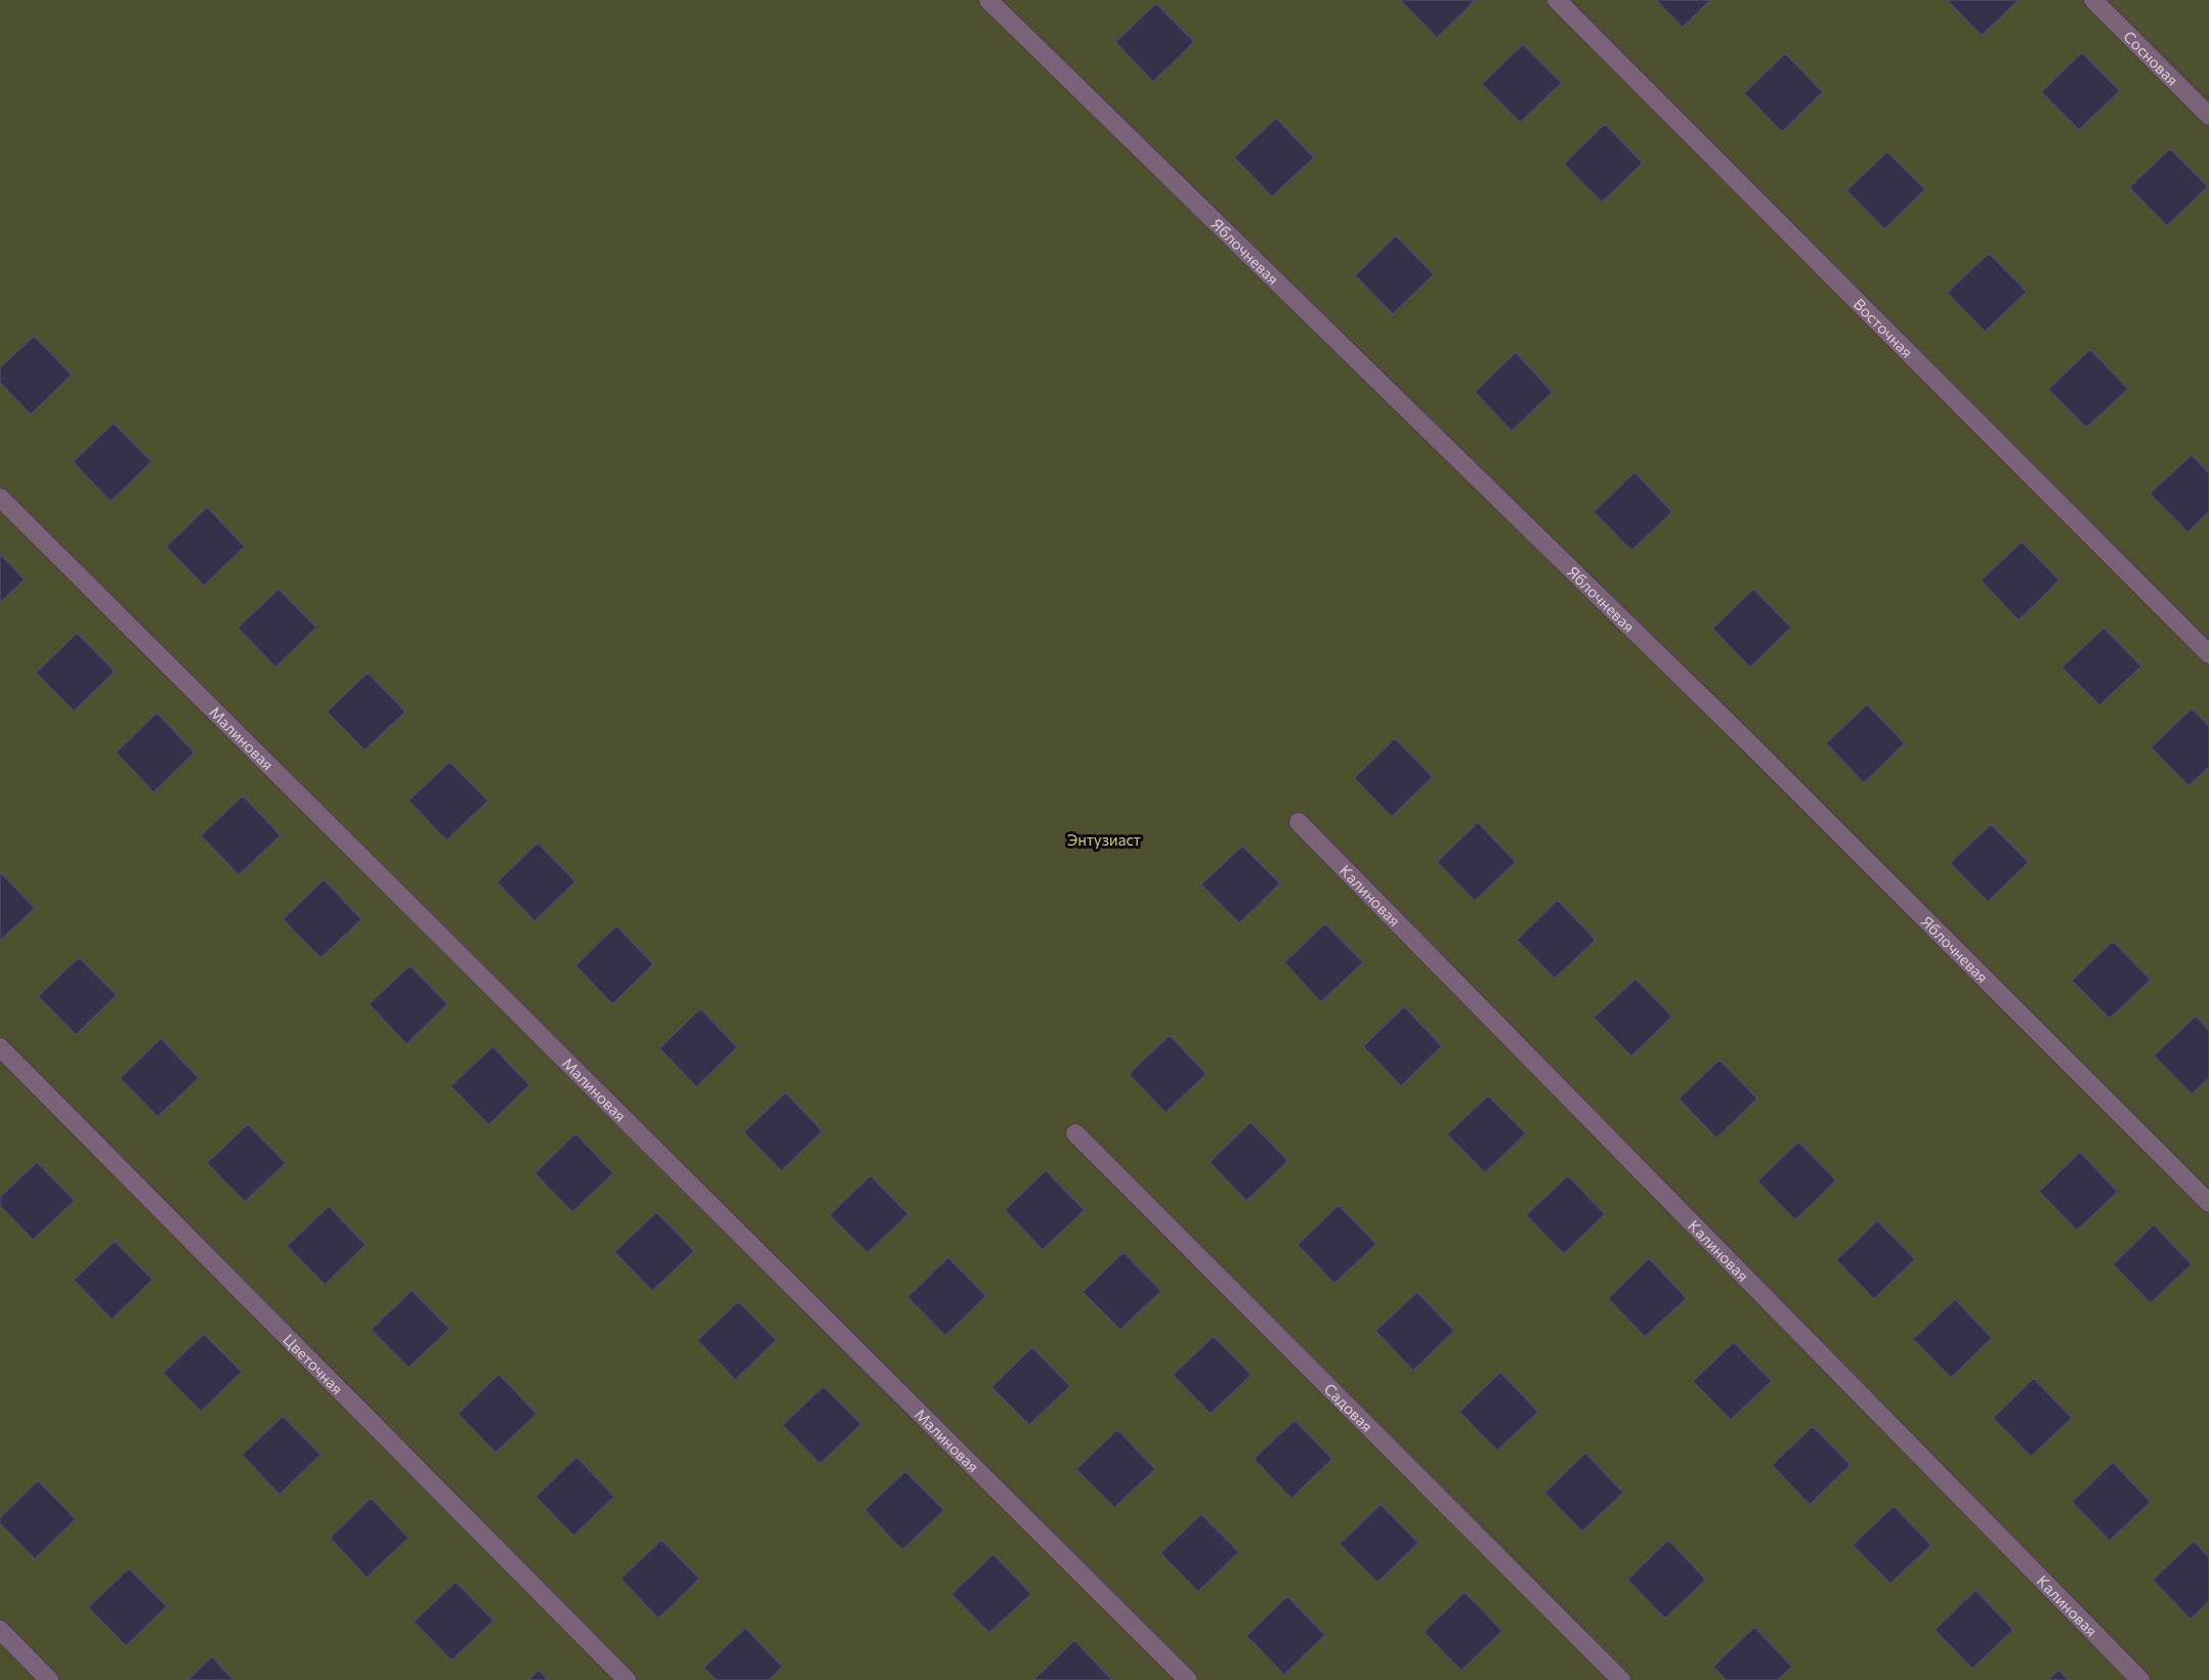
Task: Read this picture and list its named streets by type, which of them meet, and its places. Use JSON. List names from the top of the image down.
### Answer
{
  "streets": {
    "street": [
      "Сосновая",
      "Яблочневая",
      "Восточная",
      "Малиновая",
      "Калиновая",
      "Цветочная",
      "Садовая"
    ]
  },
  "parks": ["Энтузиаст"]
}
